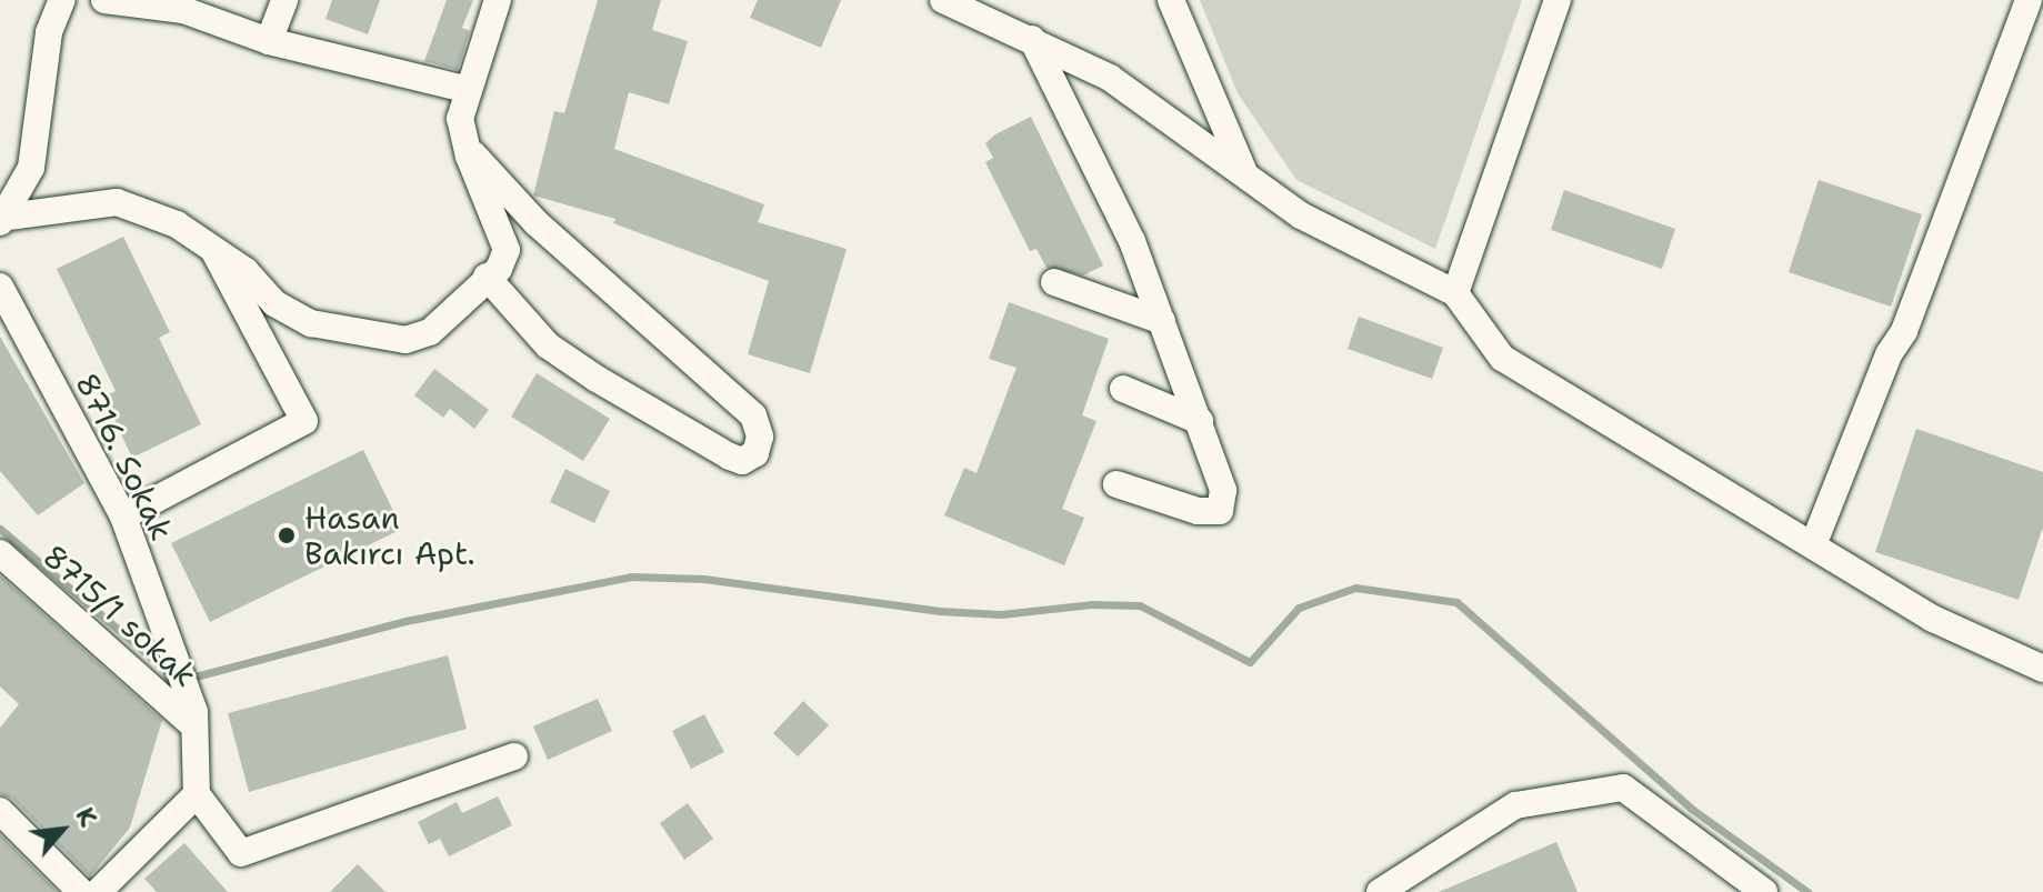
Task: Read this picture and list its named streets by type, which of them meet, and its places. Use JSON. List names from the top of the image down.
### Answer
{
  "streets": {
    "street": ["8716. Sokak", "8715/1 sokak"]
  },
  "crossings": [
    ["8716. Sokak", "8715/1 sokak"]
  ],
  "places": ["Hasan Bakırcı Apt."],
  "north": "top right"
}
